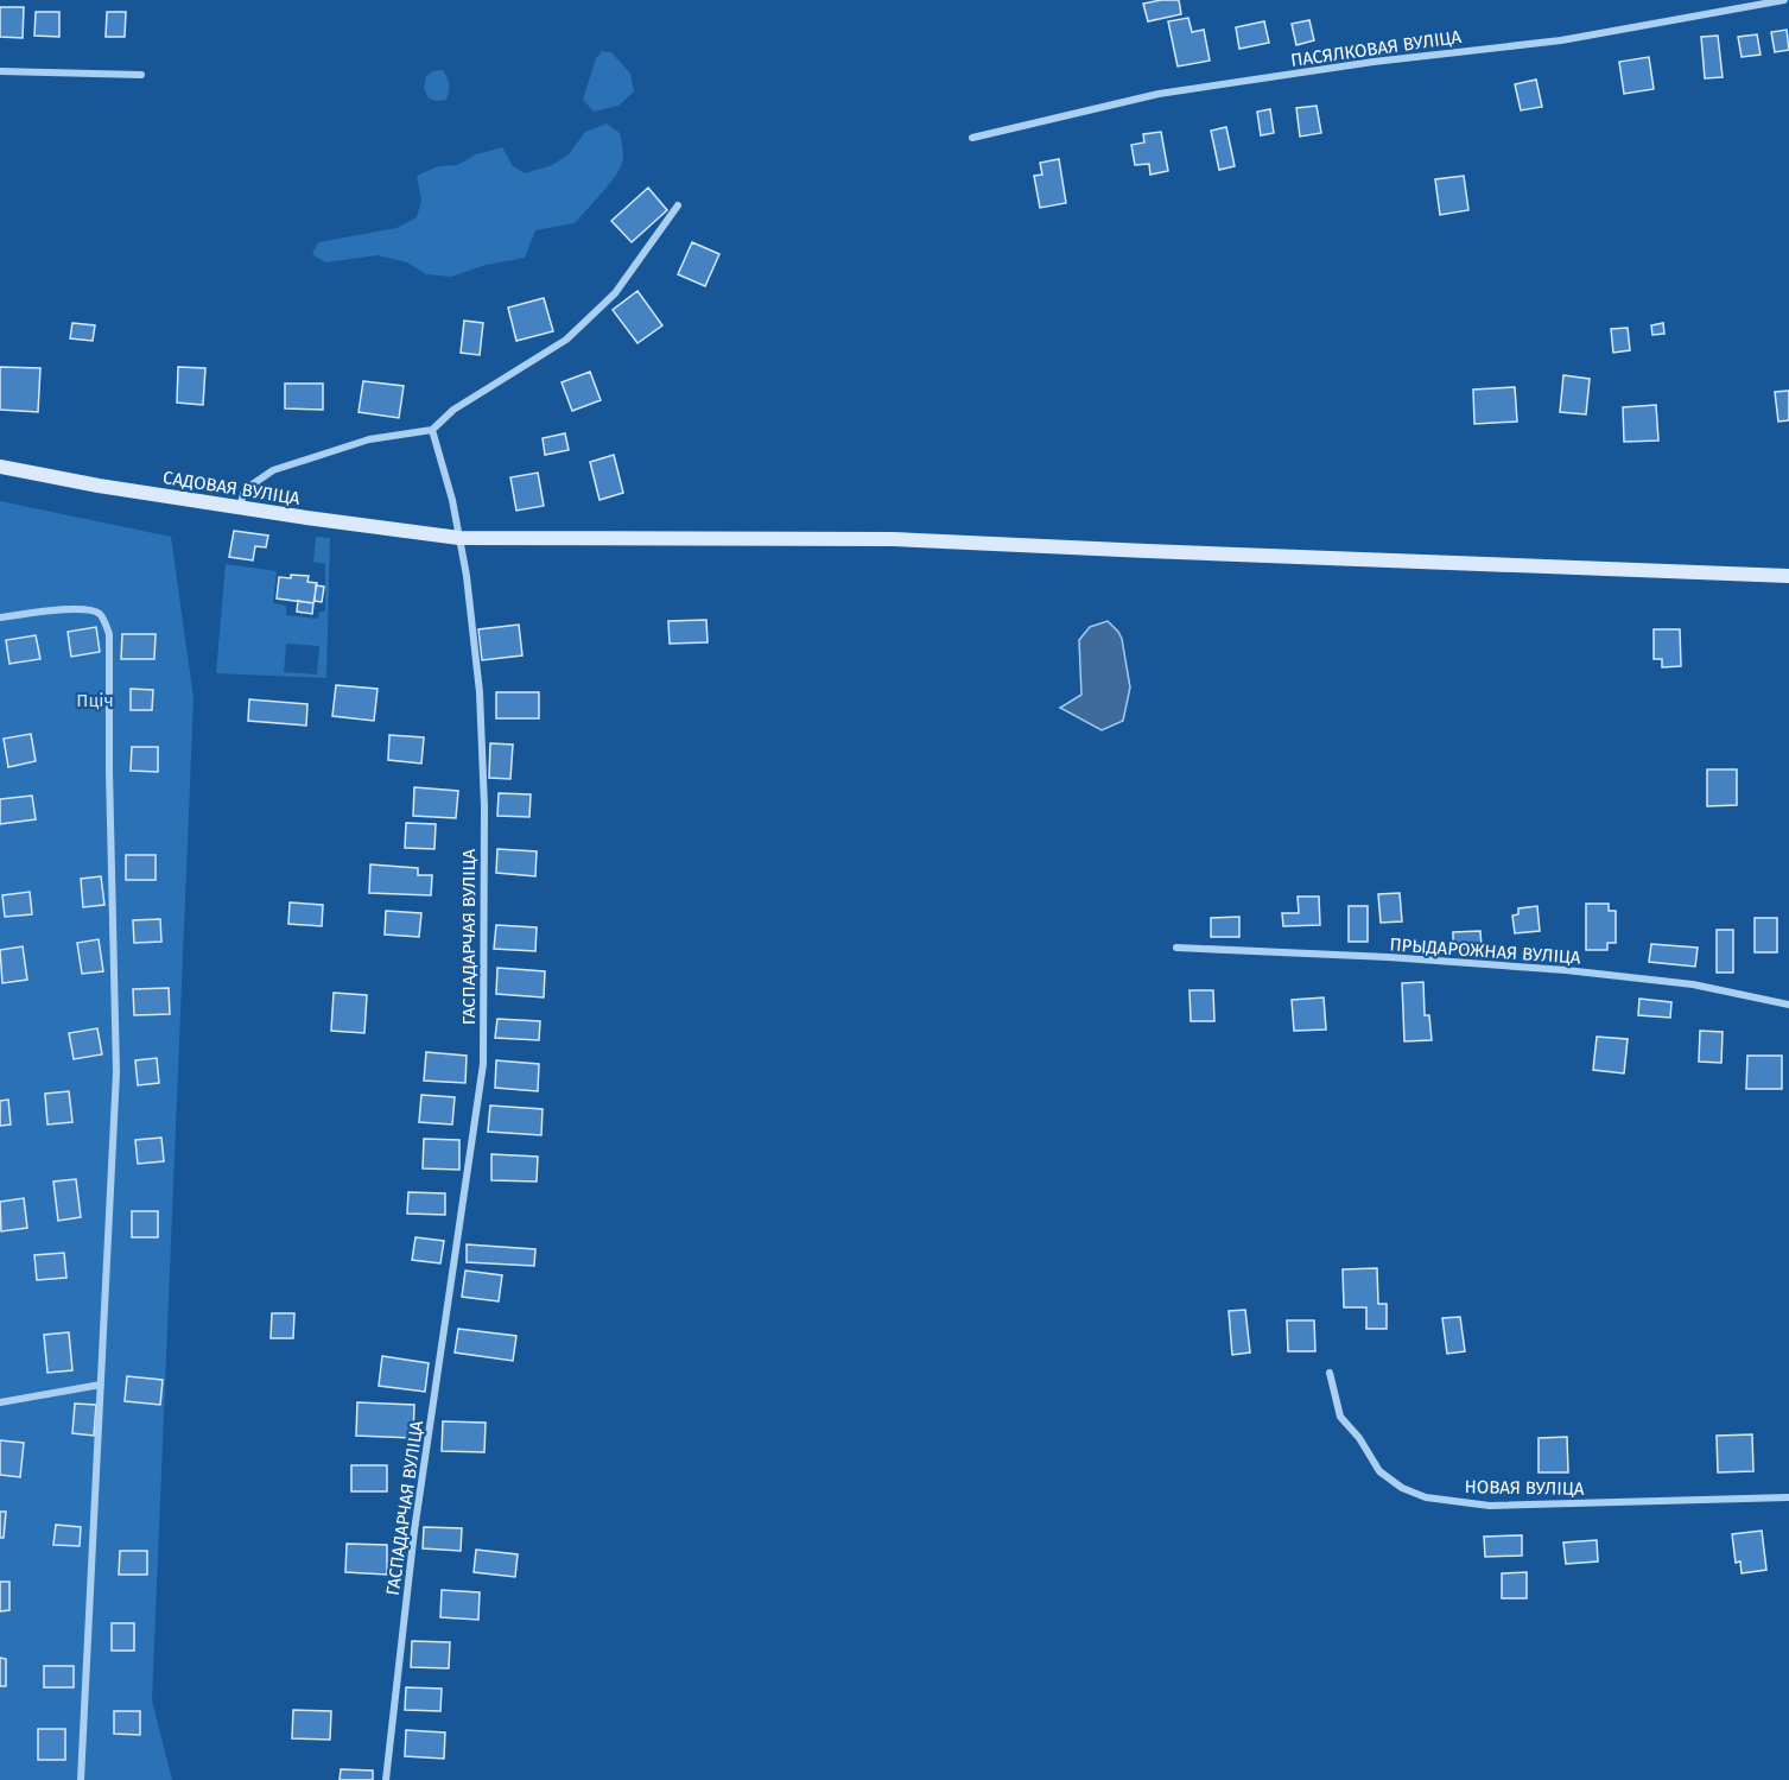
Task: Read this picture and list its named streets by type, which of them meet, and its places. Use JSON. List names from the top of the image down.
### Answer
{
  "streets": {
    "street": [
      "ПАСЯЛКОВАЯ ВУЛІЦА",
      "САДОВАЯ ВУЛІЦА",
      "ГАСПАДАРЧАЯ ВУЛІЦА",
      "ПРЫДАРОЖНАЯ ВУЛІЦА",
      "НОВАЯ ВУЛІЦА"
    ]
  },
  "crossings": [
    ["САДОВАЯ ВУЛІЦА", "ГАСПАДАРЧАЯ ВУЛІЦА"]
  ],
  "parks": ["Пціч"]
}
